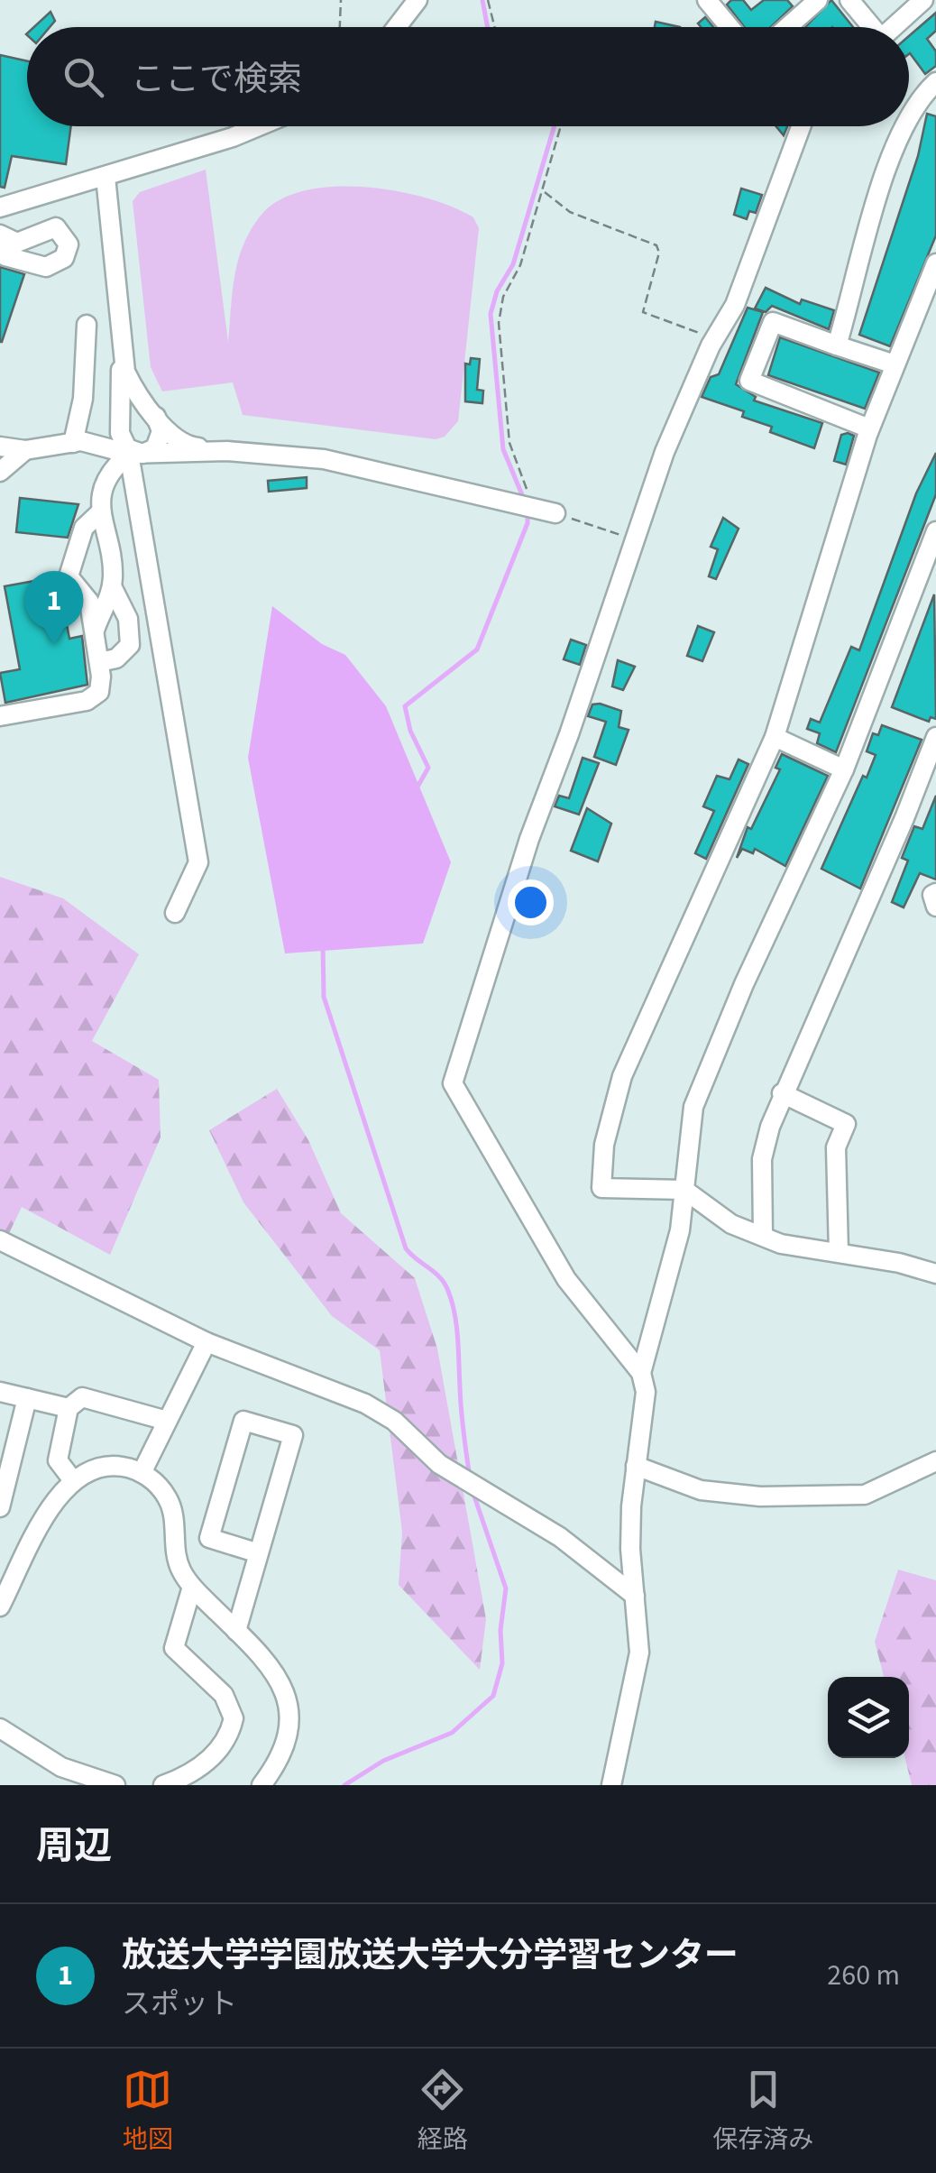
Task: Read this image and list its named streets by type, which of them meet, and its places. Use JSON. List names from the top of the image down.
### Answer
{
  "page": {
    "search": "ここで検索",
    "pins": "1",
    "heading": "周辺",
    "list": [
      {
        "mark": "1",
        "name": "放送大学学園放送大学大分学習センター",
        "note": "スポット",
        "value": "260 m"
      }
    ],
    "nav": ["地図", "経路", "保存済み"]
  }
}
